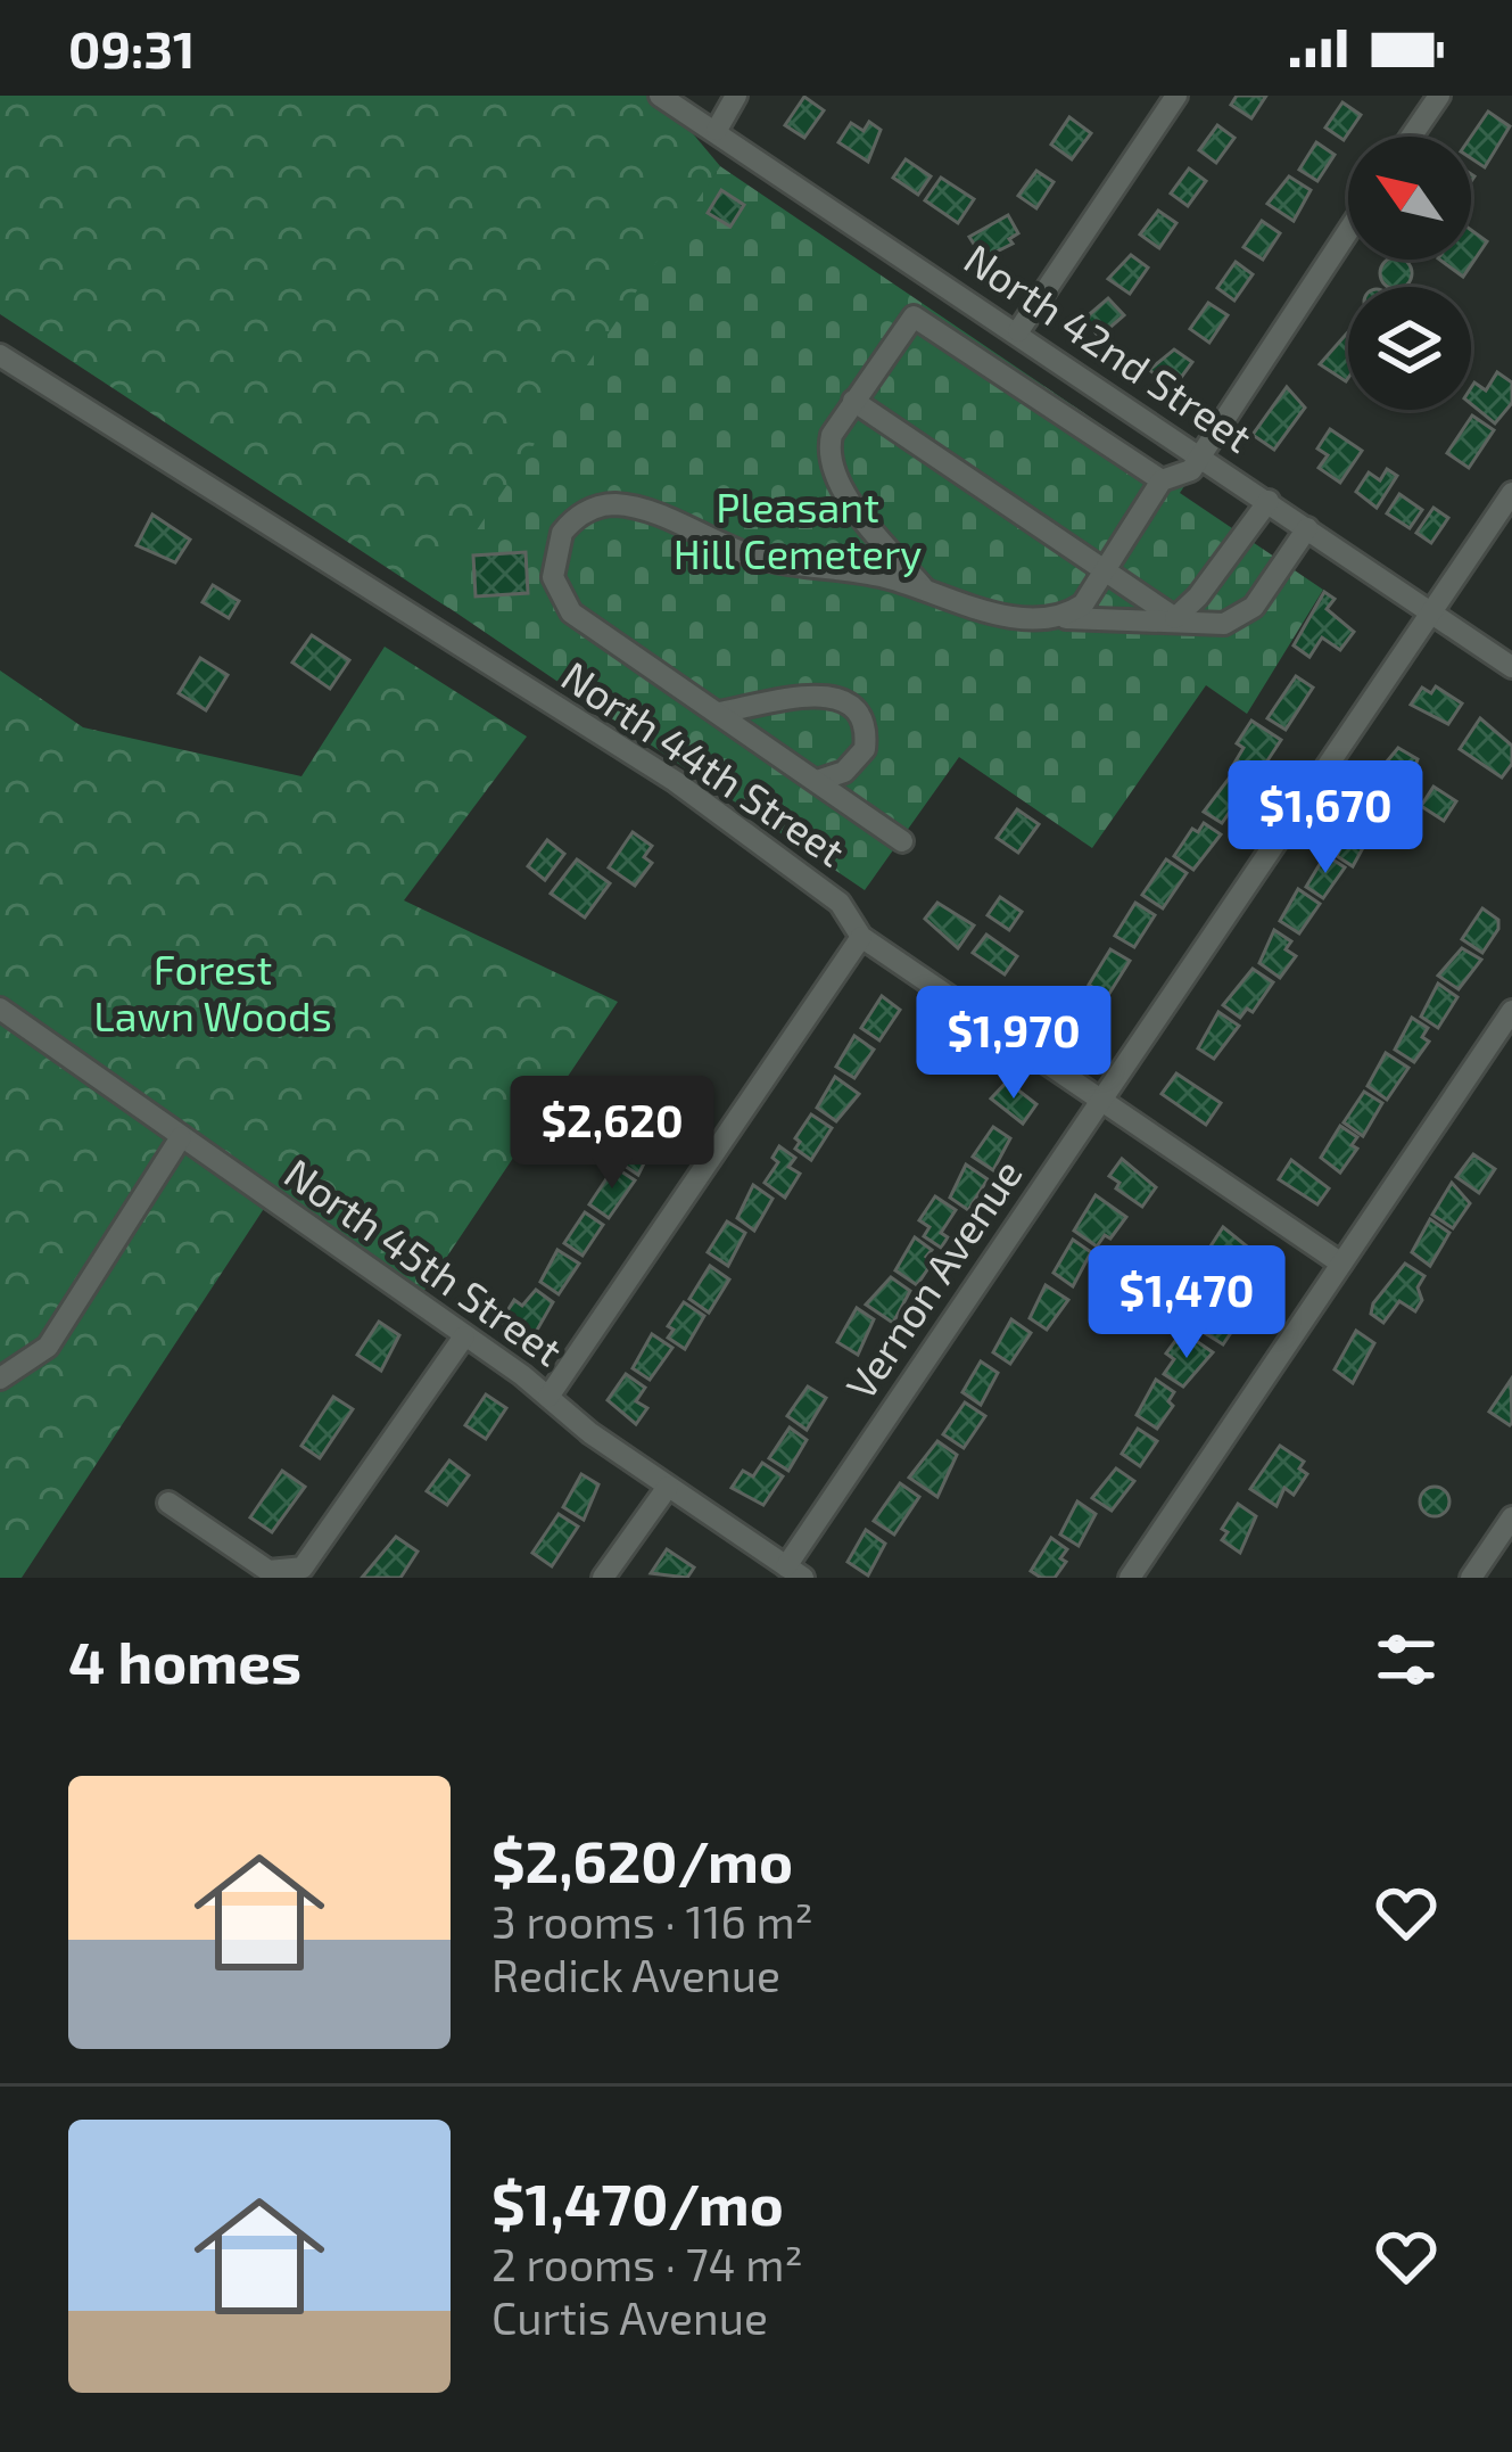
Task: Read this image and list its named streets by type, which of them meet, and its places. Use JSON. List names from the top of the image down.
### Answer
{
  "streets": {
    "street": [
      "North 42nd Street",
      "North 44th Street",
      "North 45th Street",
      "Vernon Avenue"
    ]
  },
  "crossings": [
    ["North 42nd Street", "Vernon Avenue"],
    ["North 44th Street", "Vernon Avenue"],
    ["North 45th Street", "Vernon Avenue"]
  ],
  "parks": ["Pleasant Hill Cemetery", "Forest Lawn Woods"],
  "north": "top left",
  "page": {
    "status": "09:31",
    "price": [
      "$1,670",
      "$1,970",
      "$2,620",
      "$1,470"
    ],
    "heading": "4 homes",
    "list": [
      {
        "name": "$2,620/mo",
        "note": "3 rooms · 116 m² · Redick Avenue"
      },
      {
        "name": "$1,470/mo",
        "note": "2 rooms · 74 m² · Curtis Avenue"
      }
    ]
  }
}
